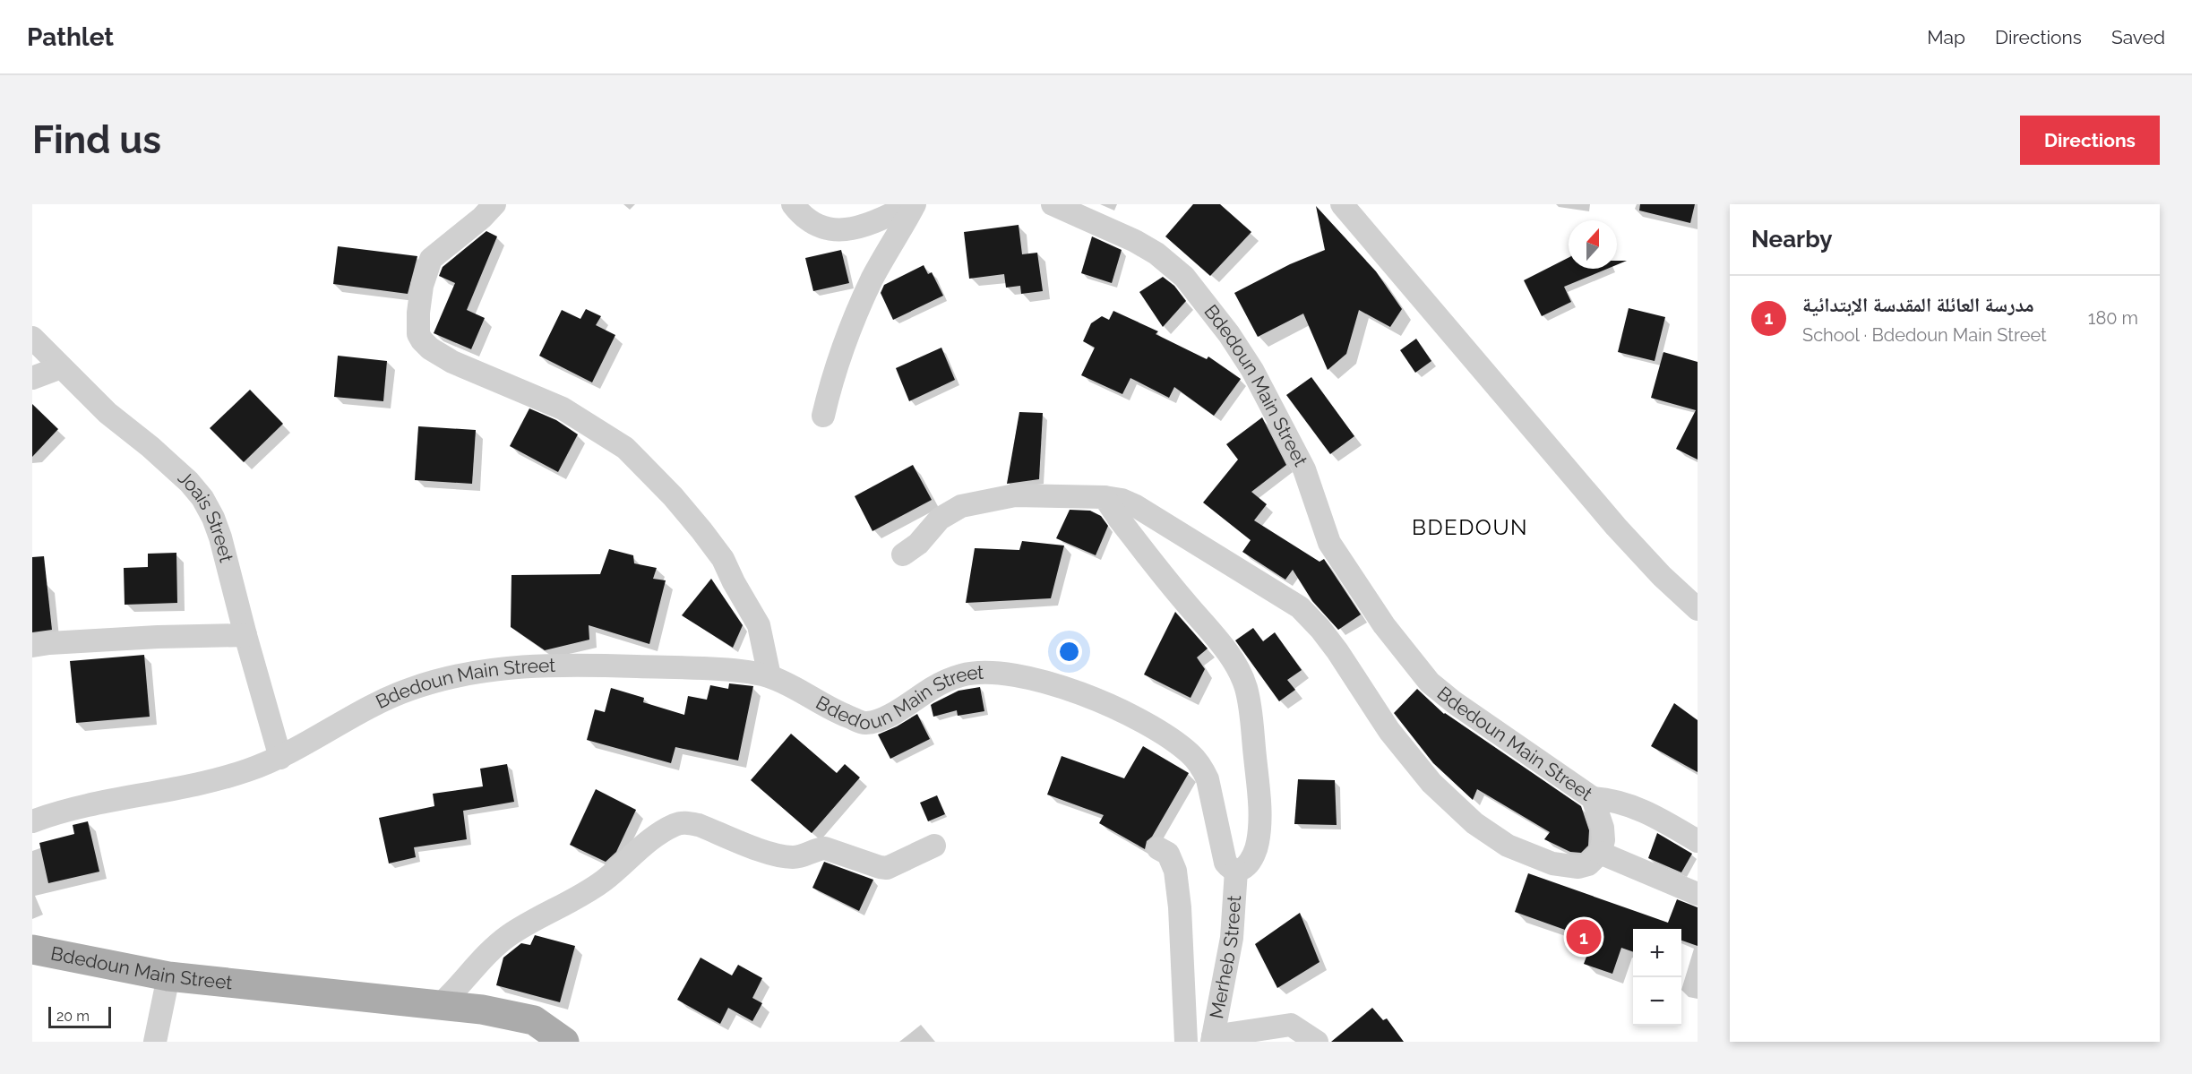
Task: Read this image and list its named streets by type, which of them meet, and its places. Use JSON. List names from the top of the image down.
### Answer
{
  "streets": {
    "main road": ["Bdedoun Main Street"],
    "street": ["Joais Street", "Merheb Street"]
  },
  "crossings": [
    ["Bdedoun Main Street", "Joais Street"],
    ["Bdedoun Main Street", "Merheb Street"]
  ],
  "districts": ["BDEDOUN"],
  "scale_bar": "20 m",
  "north": "top",
  "page": {
    "header": "Pathlet",
    "nav": ["Map", "Directions", "Saved"],
    "buttons": "Directions",
    "title": "Find us",
    "heading": "Nearby",
    "list": [
      {
        "mark": "1",
        "name": "مدرسة العائلة المقدسة الإبتدائية",
        "note": "School · Bdedoun Main Street",
        "value": "180 m"
      }
    ],
    "pins": "1",
    "map_buttons": ["+", "−"],
    "scale": "20 m"
  }
}
